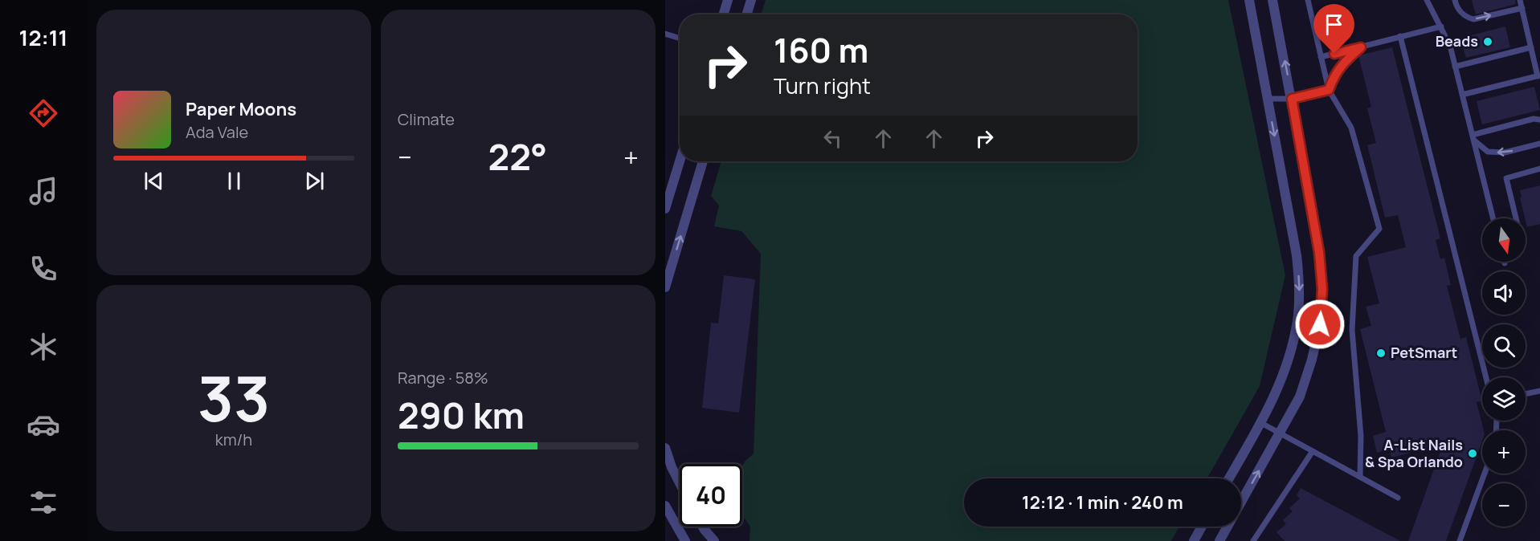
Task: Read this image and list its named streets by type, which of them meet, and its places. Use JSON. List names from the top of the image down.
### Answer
{
  "places": ["Beads", "PetSmart", "A-List Nails & Spa Orlando"],
  "north": "bottom",
  "page": {
    "tabs": "12:11",
    "tile": [
      "Climate",
      ["33", "km/h"],
      ["Range · 58%", "290 km"]
    ],
    "turn": ["160 m", "Turn right"],
    "song": ["Paper Moons", "Ada Vale"],
    "heat": ["−", "22°", "+"],
    "map_buttons": ["+", "−"],
    "limit": "40",
    "trip": "12:12 · 1 min · 240 m"
  }
}
